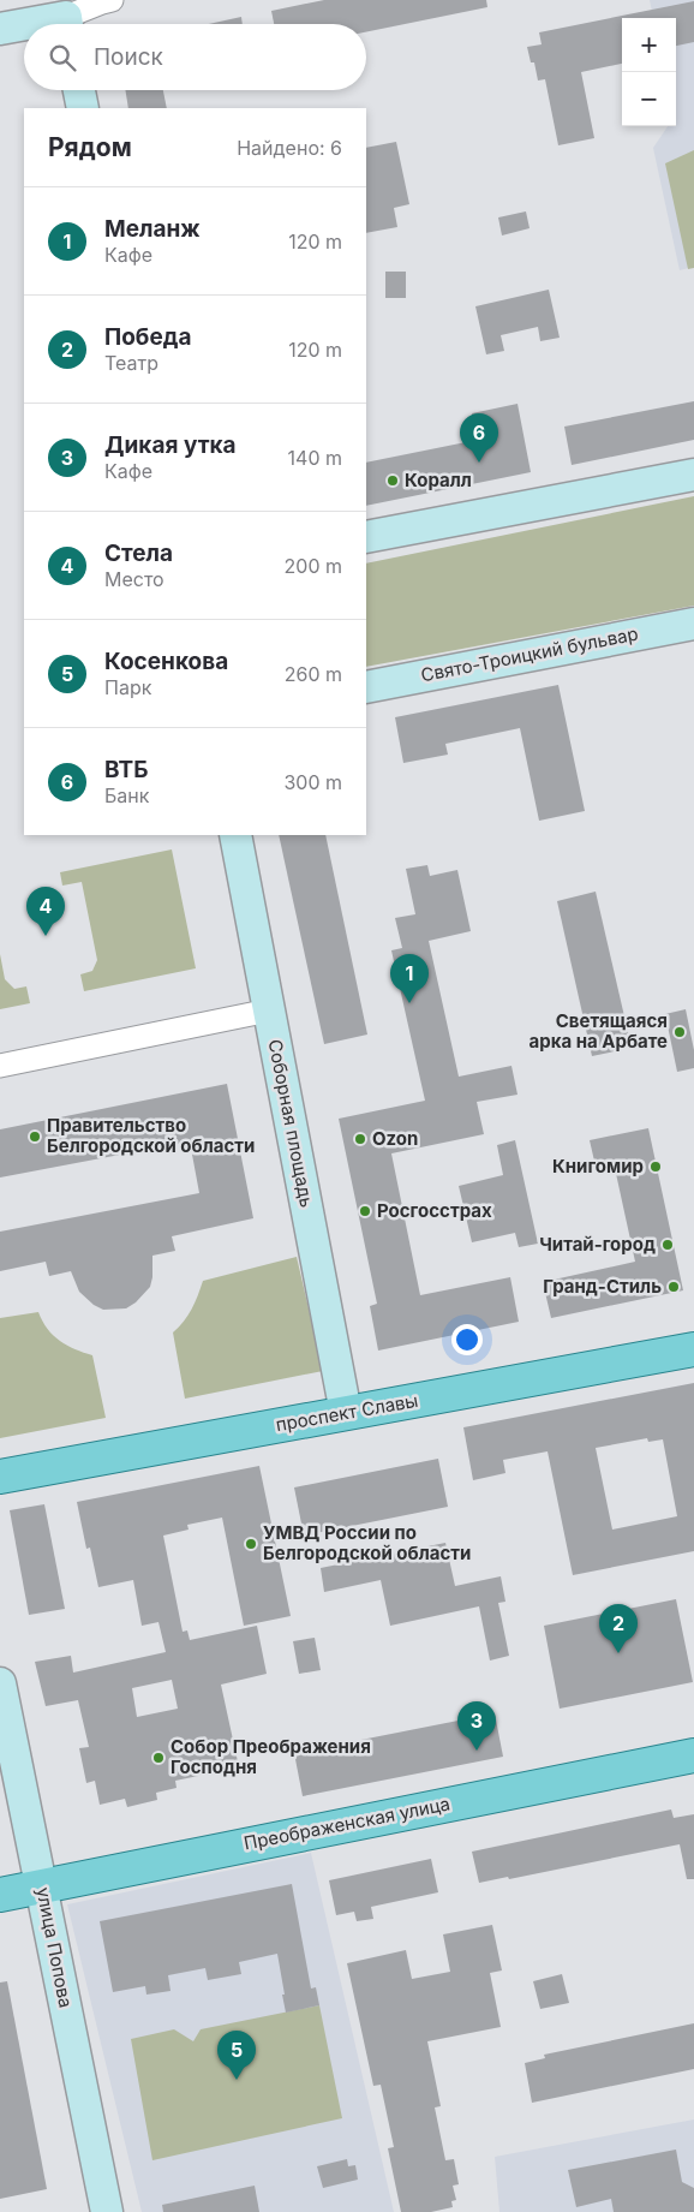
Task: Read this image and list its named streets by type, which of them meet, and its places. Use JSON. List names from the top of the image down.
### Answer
{
  "streets": {
    "main road": ["проспект Славы", "Преображенская улица"],
    "street": ["Свято-Троицкий бульвар", "Соборная площадь", "улица Попова"]
  },
  "crossings": [
    ["Соборная площадь", "проспект Славы"],
    ["Преображенская улица", "улица Попова"]
  ],
  "places": [
    "Коралл",
    "Светящаяся арка на Арбате",
    "Правительство Белгородской области",
    "Ozon",
    "Книгомир",
    "Росгосстрах",
    "Читай-город",
    "Гранд-Стиль",
    "УМВД России по Белгородской области",
    "Собор Преображения Господня"
  ],
  "page": {
    "map_buttons": ["+", "−"],
    "search": "Поиск",
    "heading": ["Рядом", "Найдено: 6"],
    "list": [
      {
        "mark": "1",
        "name": "Меланж",
        "note": "Кафе",
        "value": "120 m"
      },
      {
        "mark": "2",
        "name": "Победа",
        "note": "Театр",
        "value": "120 m"
      },
      {
        "mark": "3",
        "name": "Дикая утка",
        "note": "Кафе",
        "value": "140 m"
      },
      {
        "mark": "4",
        "name": "Стела",
        "note": "Место",
        "value": "200 m"
      },
      {
        "mark": "5",
        "name": "Косенкова",
        "note": "Парк",
        "value": "260 m"
      },
      {
        "mark": "6",
        "name": "ВТБ",
        "note": "Банк",
        "value": "300 m"
      }
    ],
    "pins": [
      "6",
      "4",
      "1",
      "2",
      "3",
      "5"
    ]
  }
}
